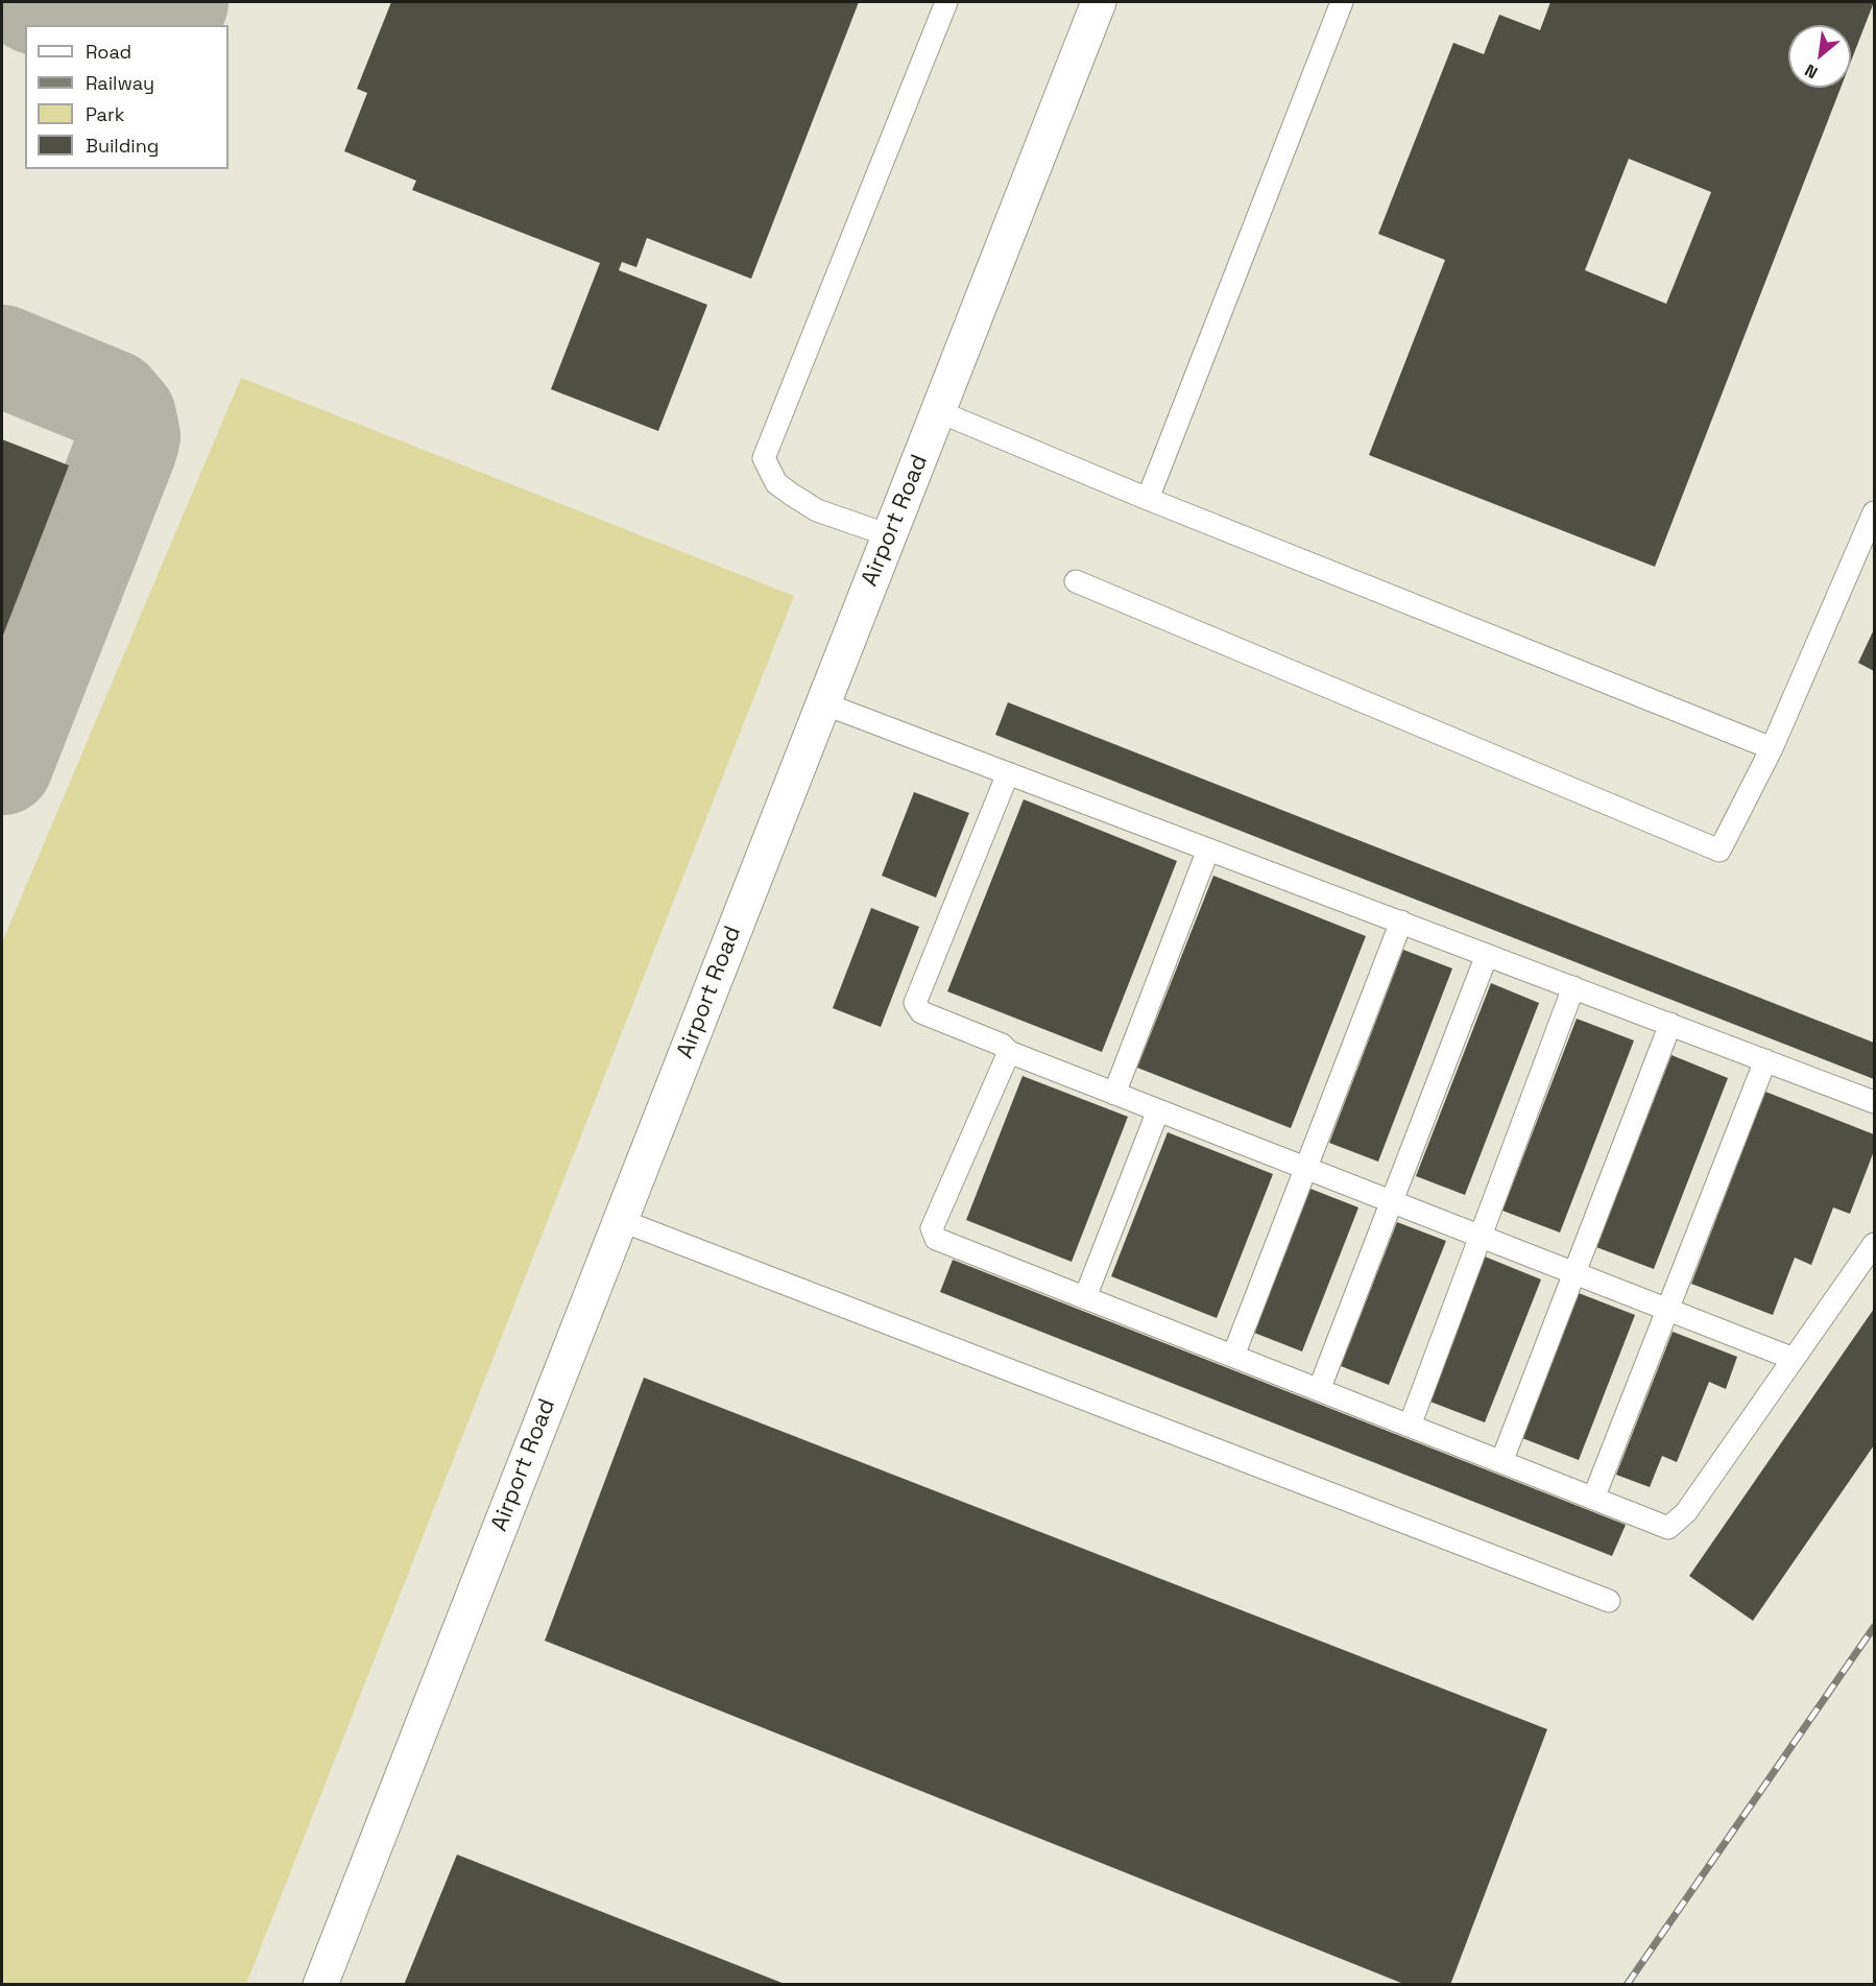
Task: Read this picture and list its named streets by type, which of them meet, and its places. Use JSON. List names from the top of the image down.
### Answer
{
  "streets": {
    "street": ["Airport Road"]
  },
  "legend": [
    "Road",
    "Railway",
    "Park",
    "Building"
  ],
  "north": "bottom left"
}
